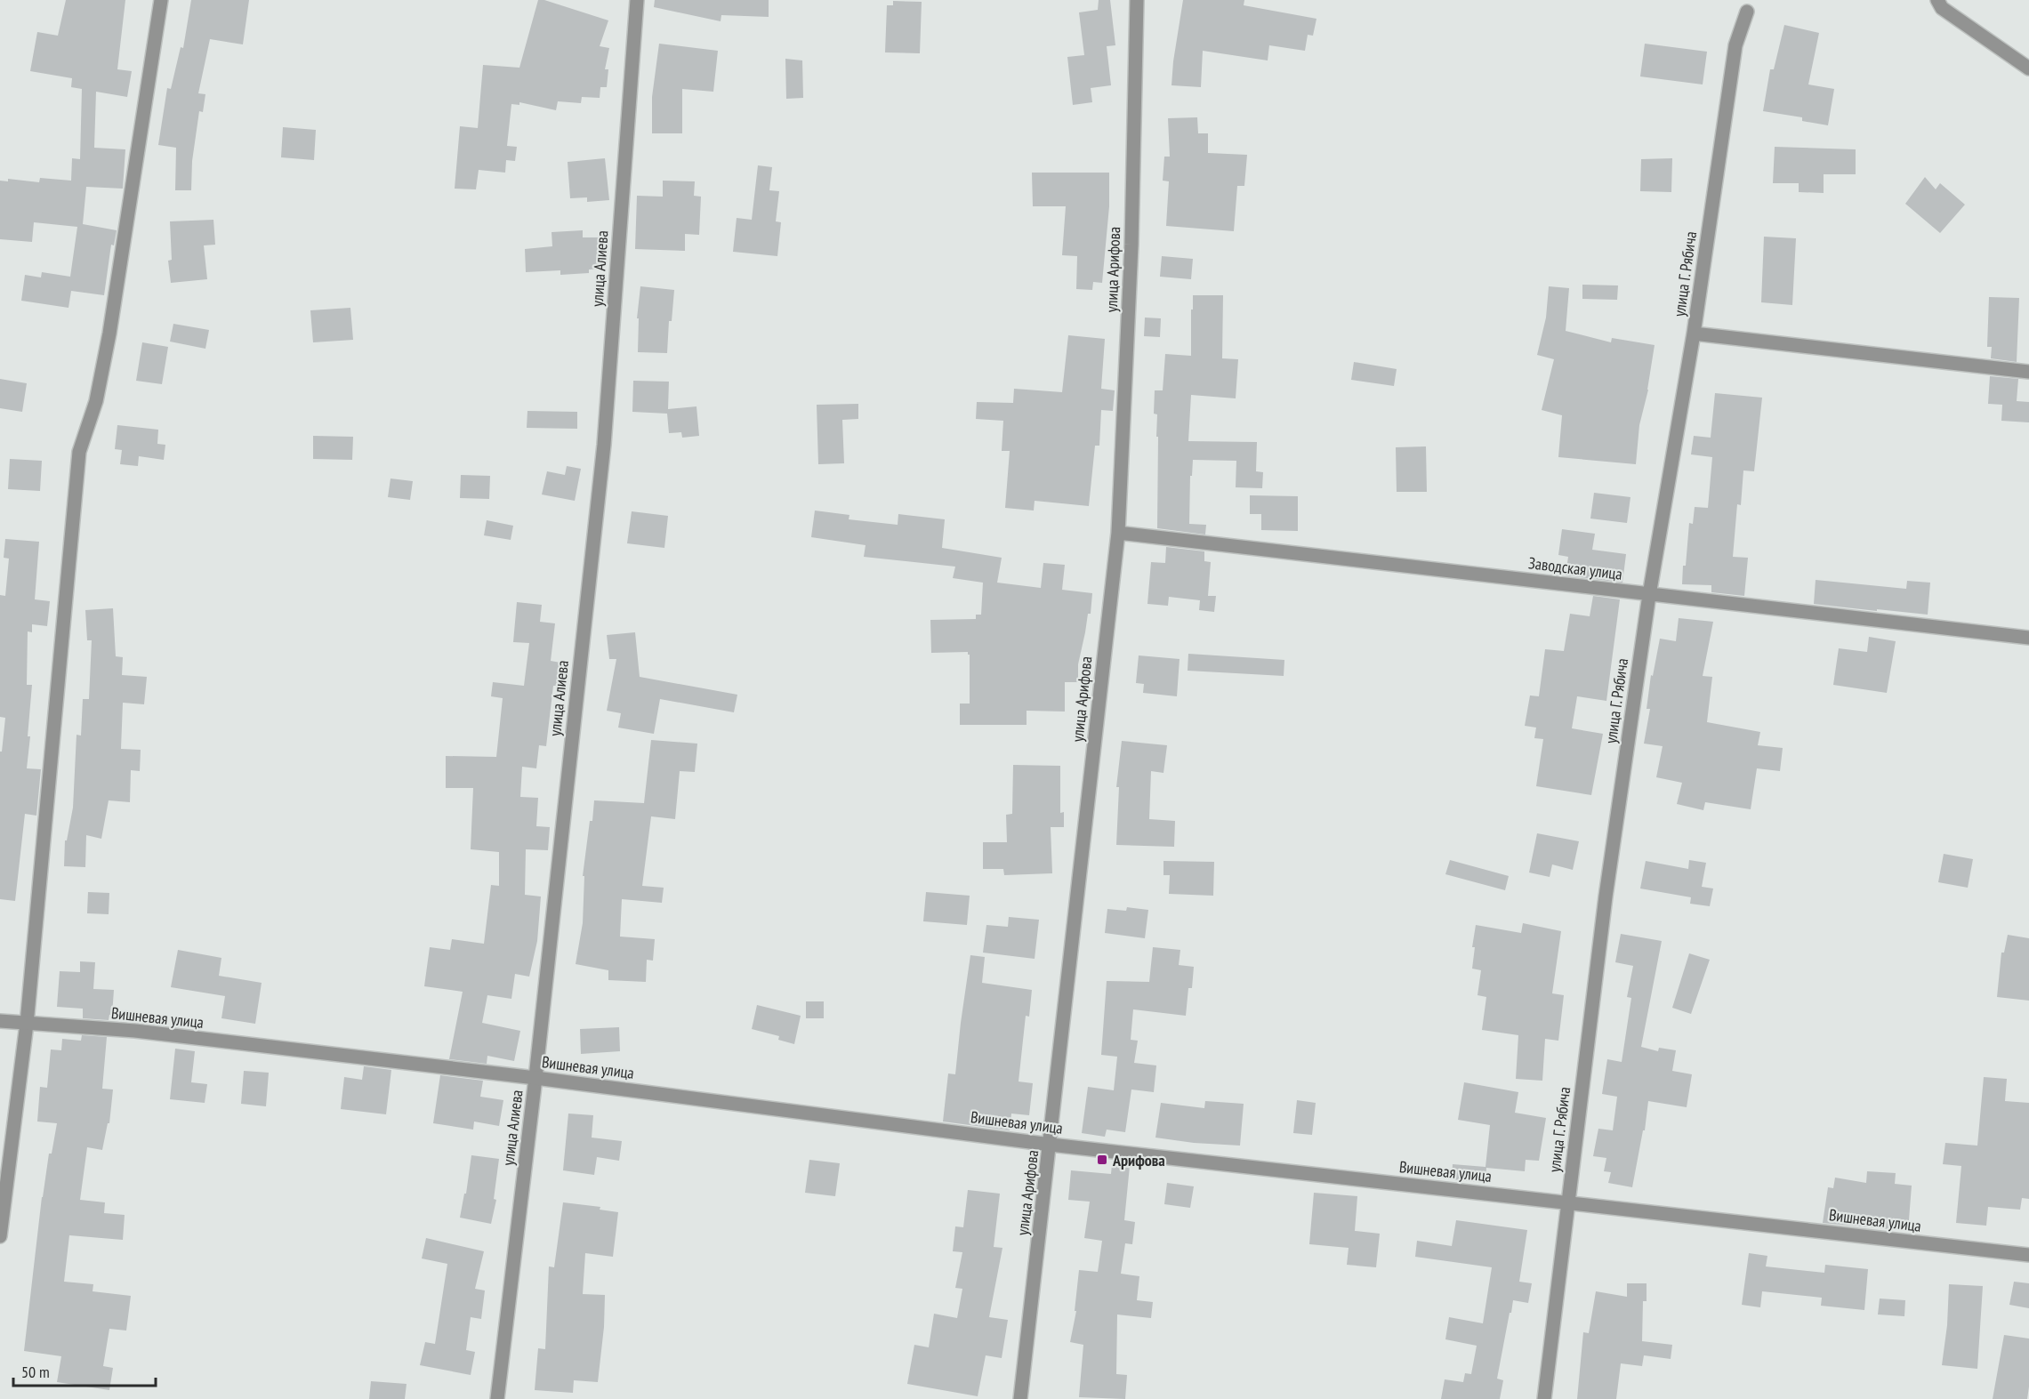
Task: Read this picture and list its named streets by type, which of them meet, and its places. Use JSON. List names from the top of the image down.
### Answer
{
  "streets": {
    "street": [
      "улица Алиева",
      "улица Арифова",
      "улица Г. Рябича",
      "Заводская улица",
      "Вишневая улица"
    ]
  },
  "crossings": [
    ["улица Алиева", "Вишневая улица"],
    ["улица Арифова", "Заводская улица"],
    ["улица Арифова", "Вишневая улица"],
    ["улица Г. Рябича", "Заводская улица"],
    ["улица Г. Рябича", "Вишневая улица"]
  ],
  "places": {
    "transit": ["Арифова"]
  },
  "scale_bar": "50 m"
}
